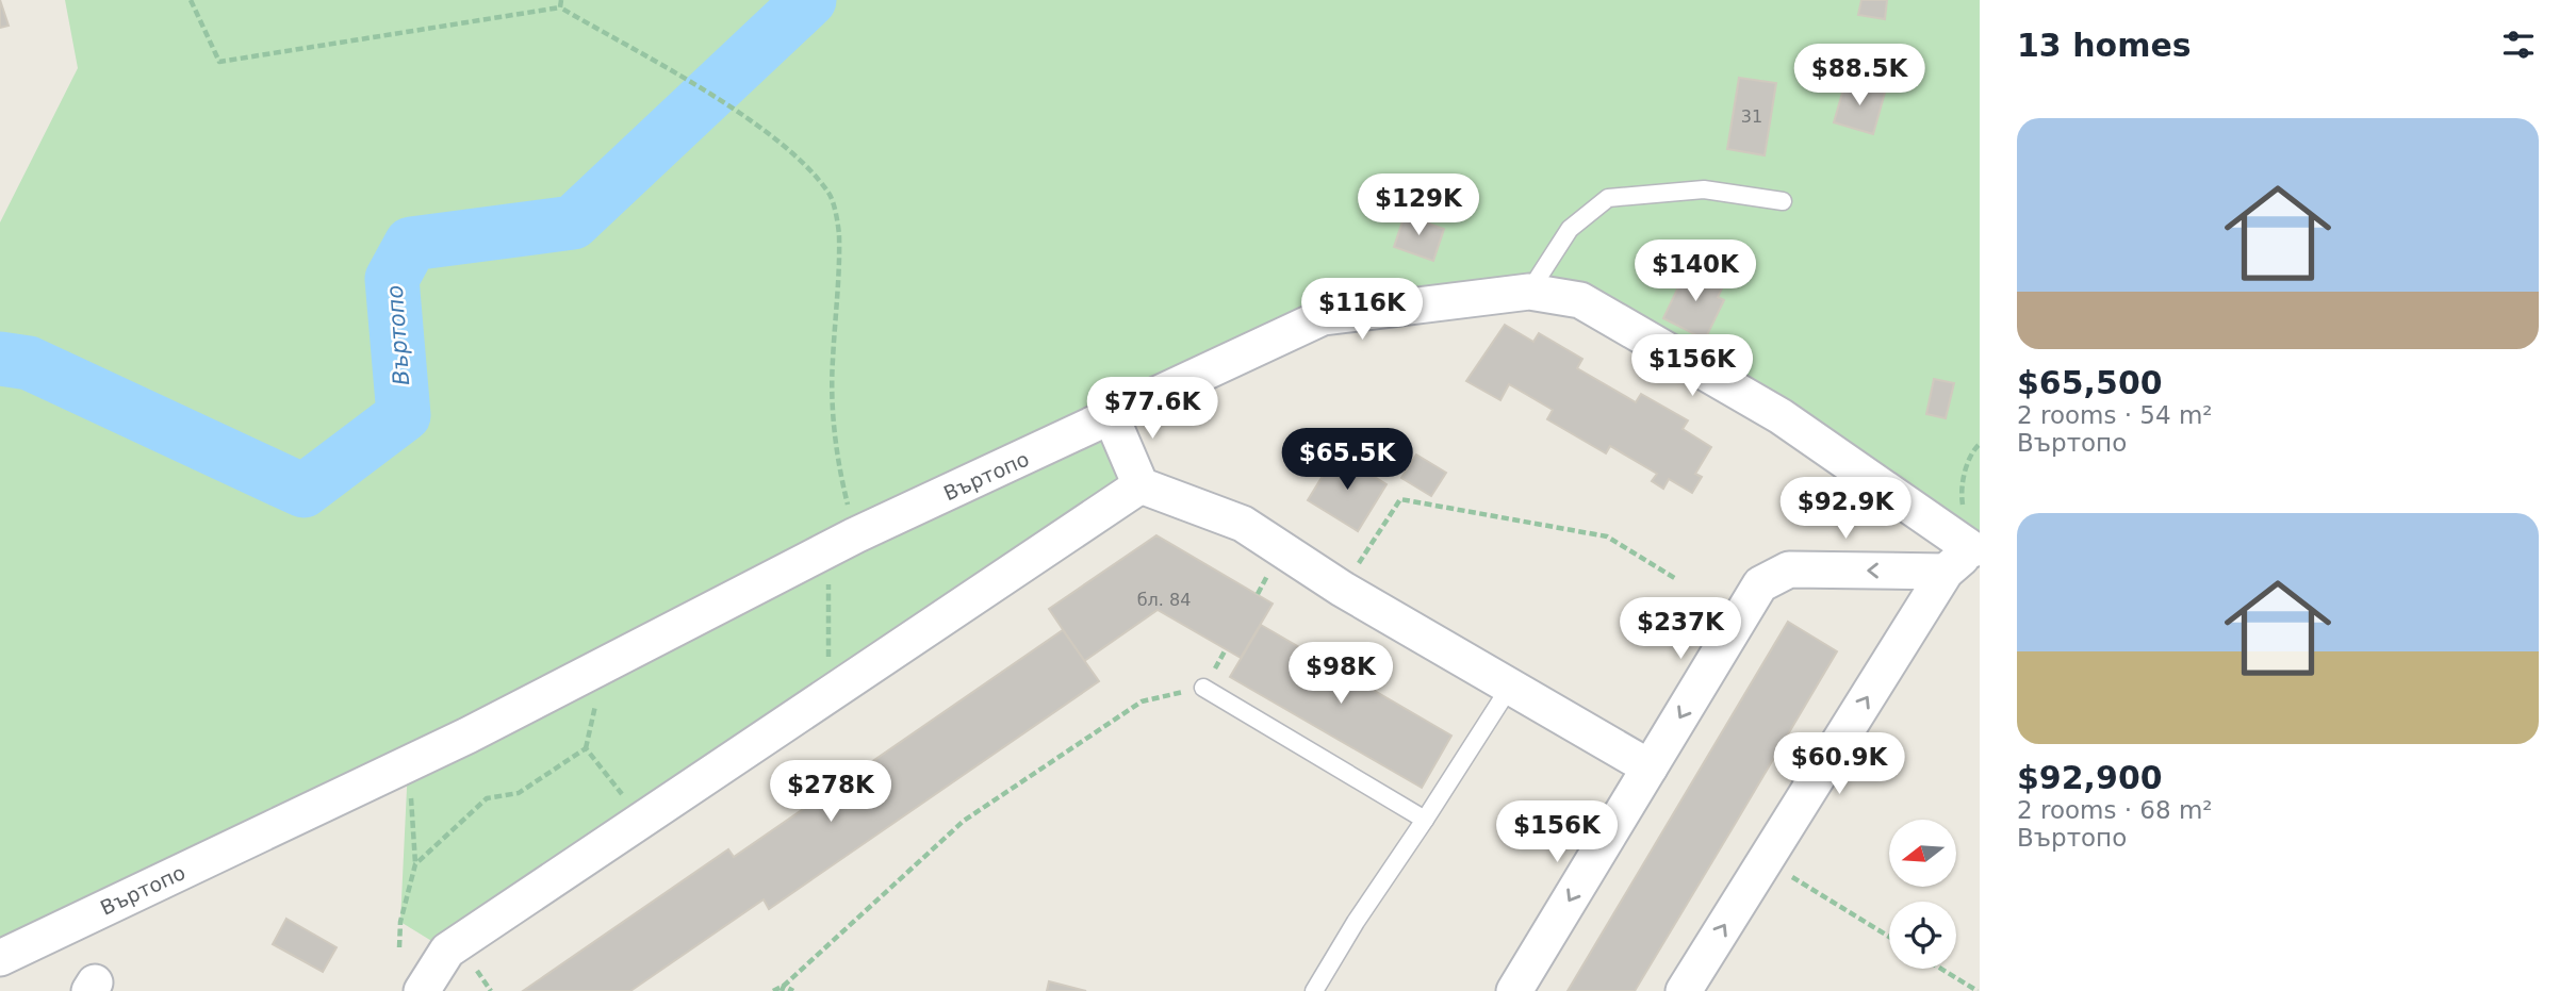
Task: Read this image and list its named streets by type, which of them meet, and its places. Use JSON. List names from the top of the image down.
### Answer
{
  "streets": {
    "street": ["Въртопо"]
  },
  "water": ["Въртопо"],
  "house_numbers": ["31", "бл. 84"],
  "north": "left",
  "page": {
    "heading": "13 homes",
    "price": [
      "$88.5K",
      "$129K",
      "$140K",
      "$116K",
      "$156K",
      "$77.6K",
      "$65.5K",
      "$92.9K",
      "$237K",
      "$98K",
      "$60.9K",
      "$278K",
      "$156K"
    ],
    "list": [
      {
        "name": "$65,500",
        "note": "2 rooms · 54 m² · Въртопо"
      },
      {
        "name": "$92,900",
        "note": "2 rooms · 68 m² · Въртопо"
      }
    ]
  }
}
